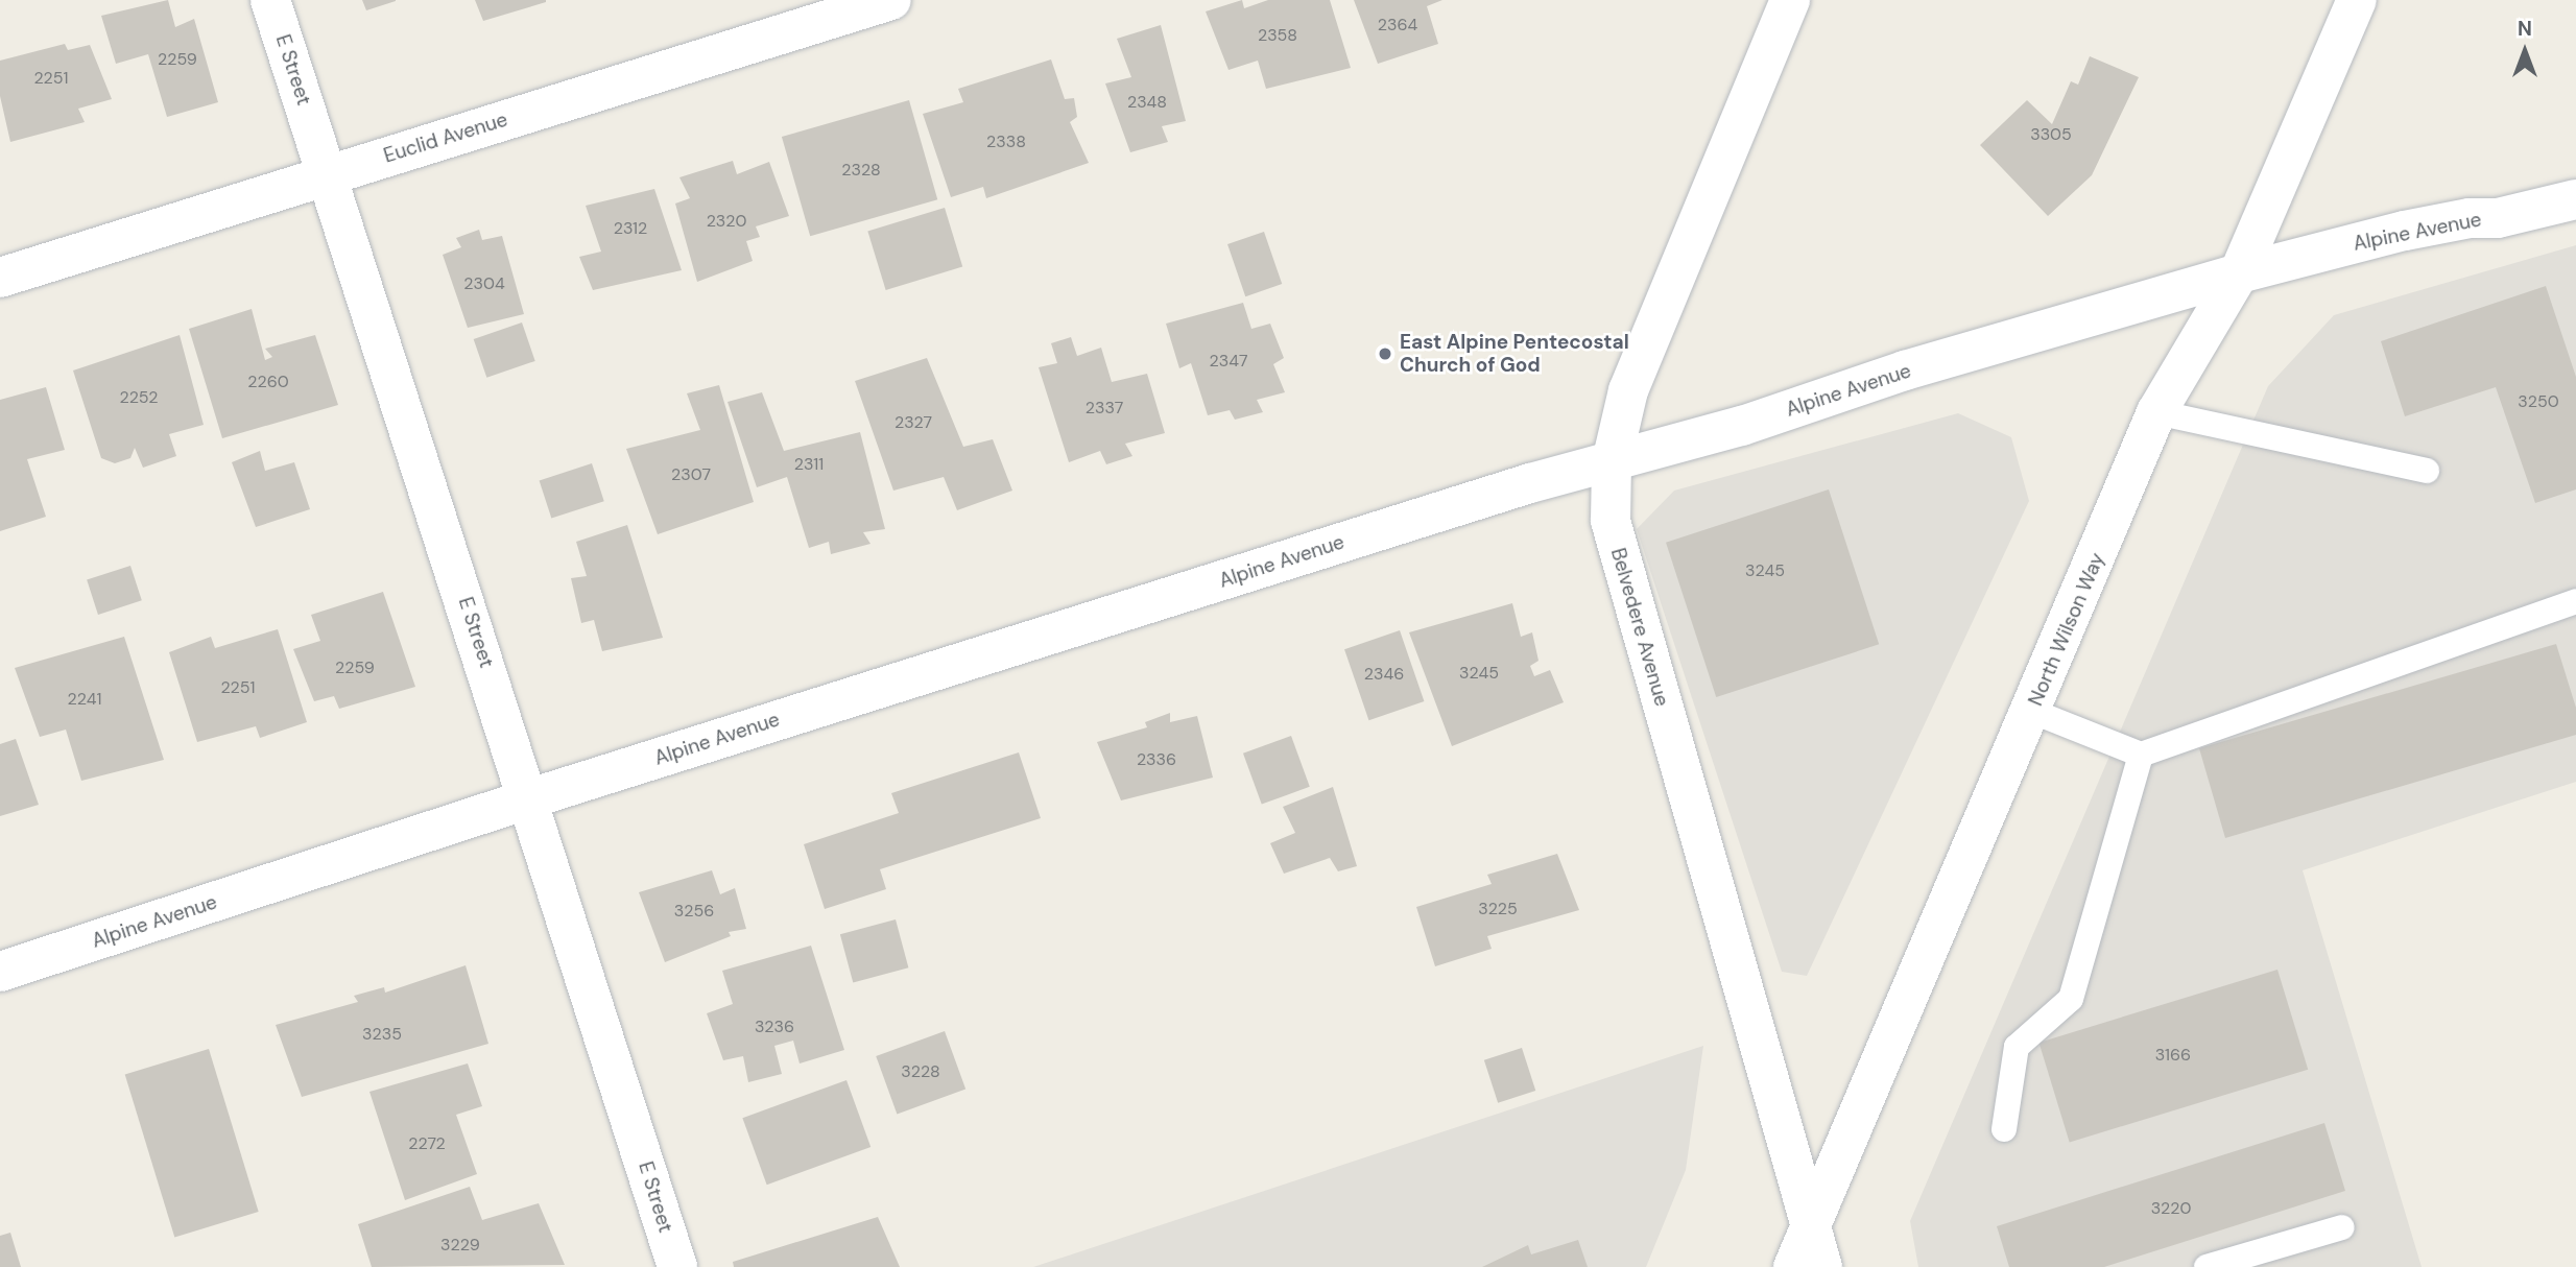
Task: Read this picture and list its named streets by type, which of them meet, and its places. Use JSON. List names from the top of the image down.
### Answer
{
  "streets": {
    "street": [
      "E Street",
      "Euclid Avenue",
      "Alpine Avenue",
      "Belvedere Avenue",
      "North Wilson Way"
    ]
  },
  "crossings": [
    ["E Street", "Euclid Avenue"],
    ["E Street", "Alpine Avenue"],
    ["Alpine Avenue", "Belvedere Avenue"],
    ["Alpine Avenue", "North Wilson Way"],
    ["Belvedere Avenue", "North Wilson Way"]
  ],
  "places": ["East Alpine Pentecostal Church of God"],
  "house_numbers": [
    "2364",
    "2358",
    "2259",
    "2251",
    "2348",
    "3305",
    "2338",
    "2328",
    "2320",
    "2312",
    "2304",
    "2347",
    "2260",
    "2252",
    "3250",
    "2337",
    "2327",
    "2311",
    "2307",
    "3245",
    "2259",
    "3245",
    "2346",
    "2251",
    "2241",
    "2336",
    "3225",
    "3256",
    "3236",
    "3235",
    "3166",
    "3228",
    "2272",
    "3220",
    "3229"
  ],
  "north": "top"
}
